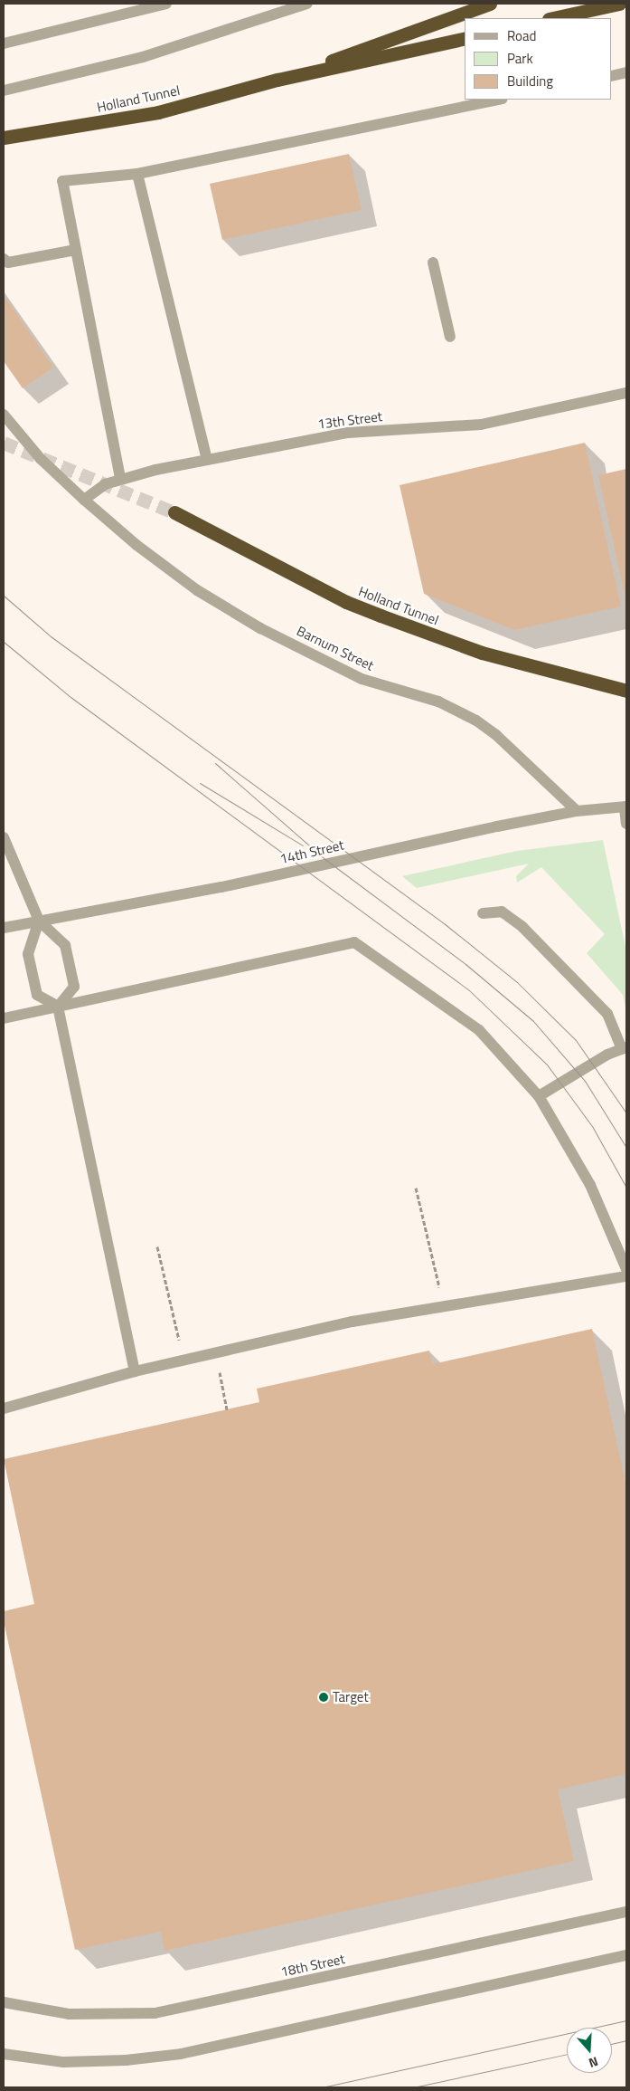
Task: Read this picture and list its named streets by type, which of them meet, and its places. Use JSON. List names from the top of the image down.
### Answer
{
  "streets": {
    "highway": ["Holland Tunnel"],
    "street": [
      "13th Street",
      "Barnum Street",
      "14th Street",
      "18th Street"
    ]
  },
  "crossings": [
    ["13th Street", "Barnum Street"],
    ["Barnum Street", "14th Street"]
  ],
  "places": ["Target"],
  "legend": ["Road", "Park", "Building"],
  "north": "bottom"
}
